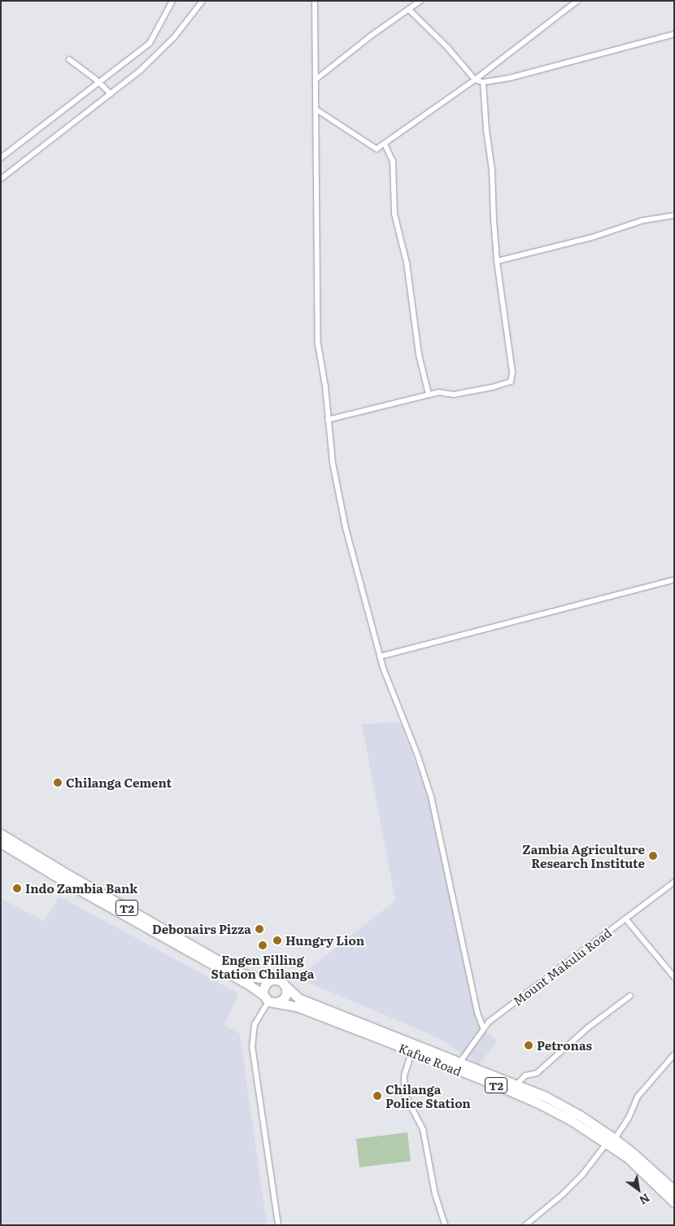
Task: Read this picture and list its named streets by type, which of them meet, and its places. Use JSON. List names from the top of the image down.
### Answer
{
  "streets": {
    "highway": ["T2", "Kafue Road"],
    "street": ["Mount Makulu Road"]
  },
  "crossings": [
    ["T2", "Kafue Road"],
    ["Mount Makulu Road", "Kafue Road"]
  ],
  "places": [
    "Chilanga Cement",
    "Zambia Agriculture Research Institute",
    "Indo Zambia Bank",
    "Debonairs Pizza",
    "Hungry Lion",
    "Engen Filling Station Chilanga",
    "Petronas",
    "Chilanga Police Station"
  ],
  "north": "bottom right"
}
